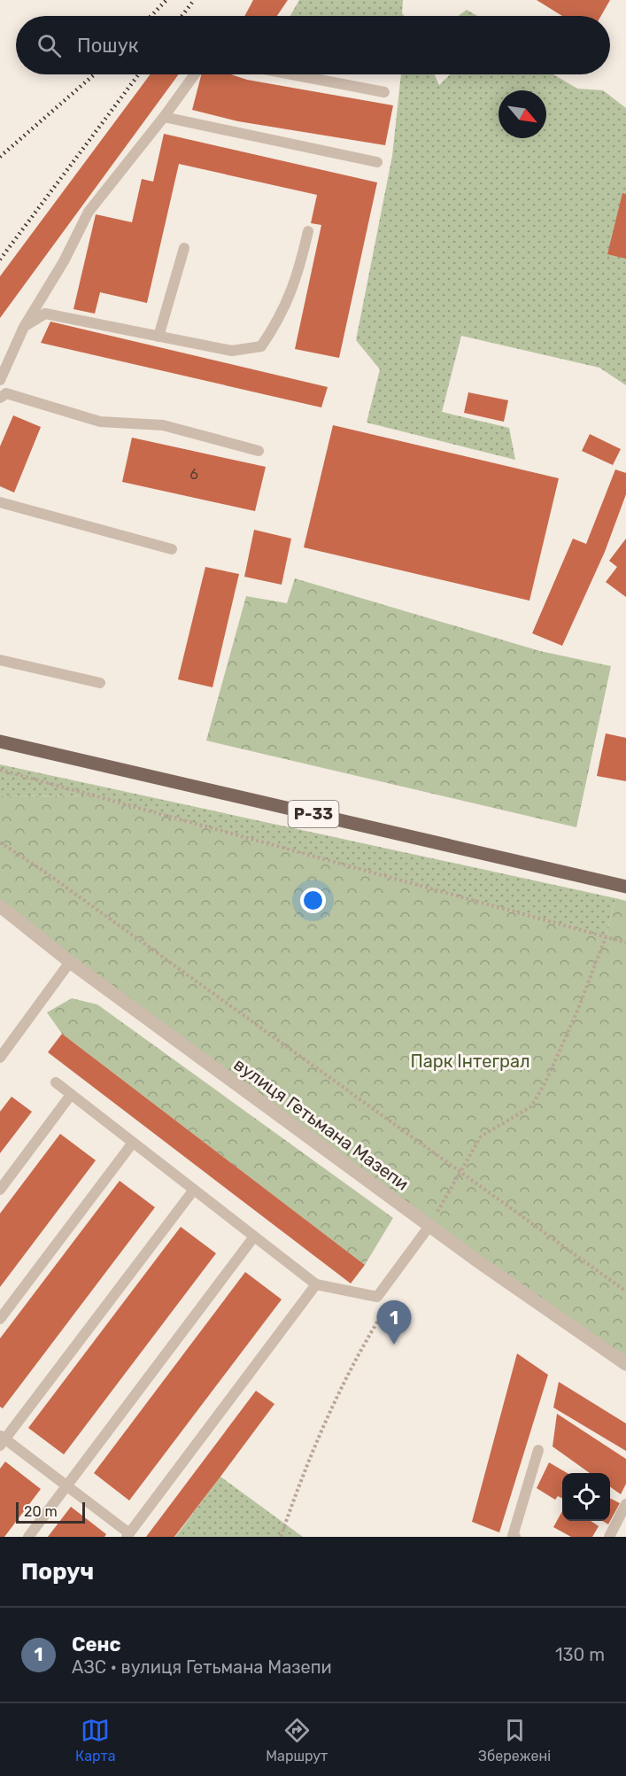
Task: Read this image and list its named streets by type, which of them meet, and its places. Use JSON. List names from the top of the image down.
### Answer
{
  "streets": {
    "main road": ["Р-33"],
    "street": ["вулиця Гетьмана Мазепи"]
  },
  "parks": ["Парк Інтеграл"],
  "house_numbers": ["6"],
  "scale_bar": "20 m",
  "north": "bottom right",
  "page": {
    "search": "Пошук",
    "pins": "1",
    "scale": "20 m",
    "heading": "Поруч",
    "list": [
      {
        "mark": "1",
        "name": "Сенс",
        "note": "АЗС · вулиця Гетьмана Мазепи",
        "value": "130 m"
      }
    ],
    "nav": ["Карта", "Маршрут", "Збережені"]
  }
}
